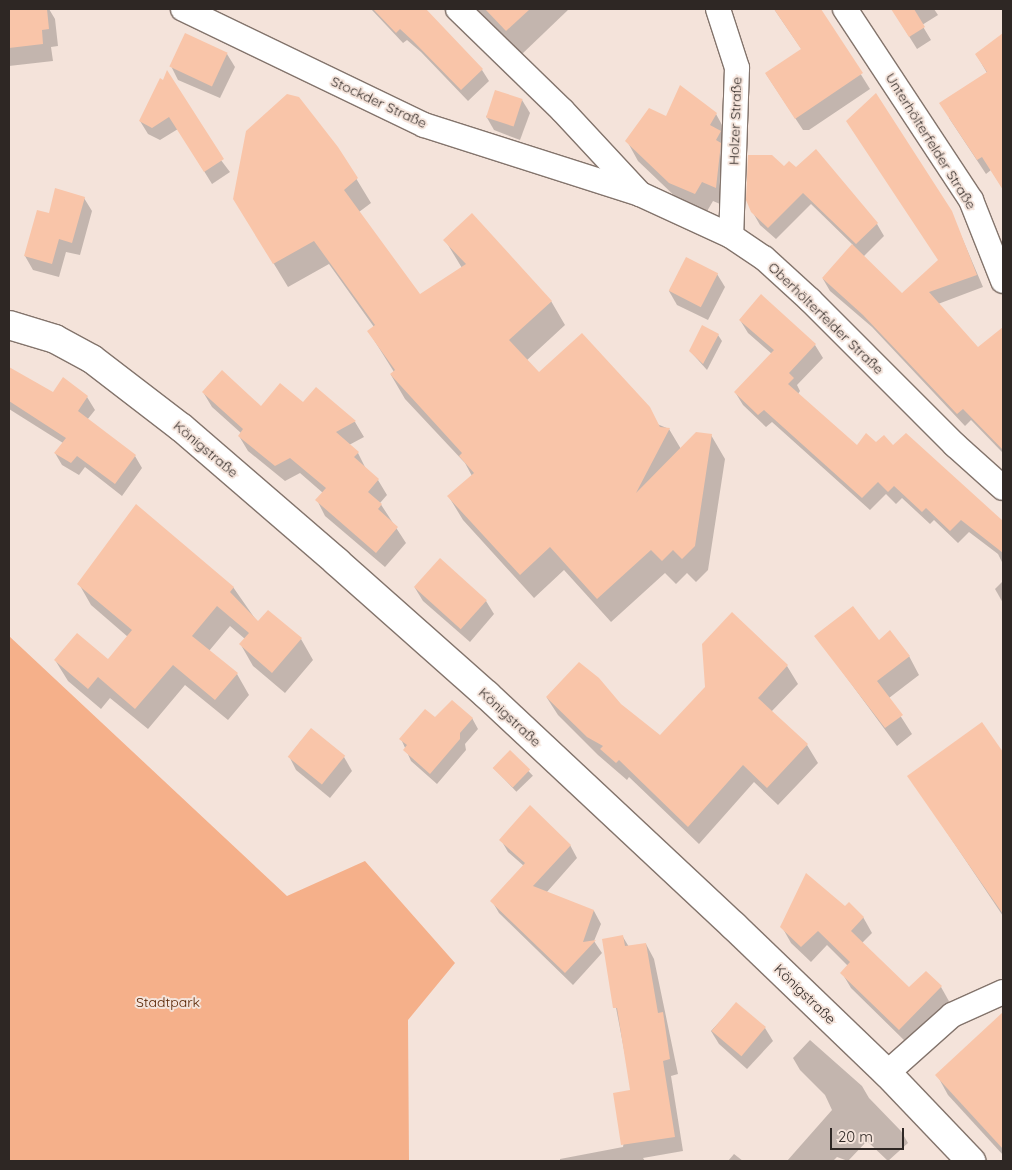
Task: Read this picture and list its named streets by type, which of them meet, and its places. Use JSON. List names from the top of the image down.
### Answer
{
  "streets": {
    "main road": ["Königstraße"],
    "street": [
      "Stockder Straße",
      "Holzer Straße",
      "Unterhölterfelder Straße",
      "Oberhölterfelder Straße"
    ]
  },
  "crossings": [
    ["Stockder Straße", "Oberhölterfelder Straße"],
    ["Holzer Straße", "Oberhölterfelder Straße"]
  ],
  "parks": ["Stadtpark"],
  "scale_bar": "20 m"
}
